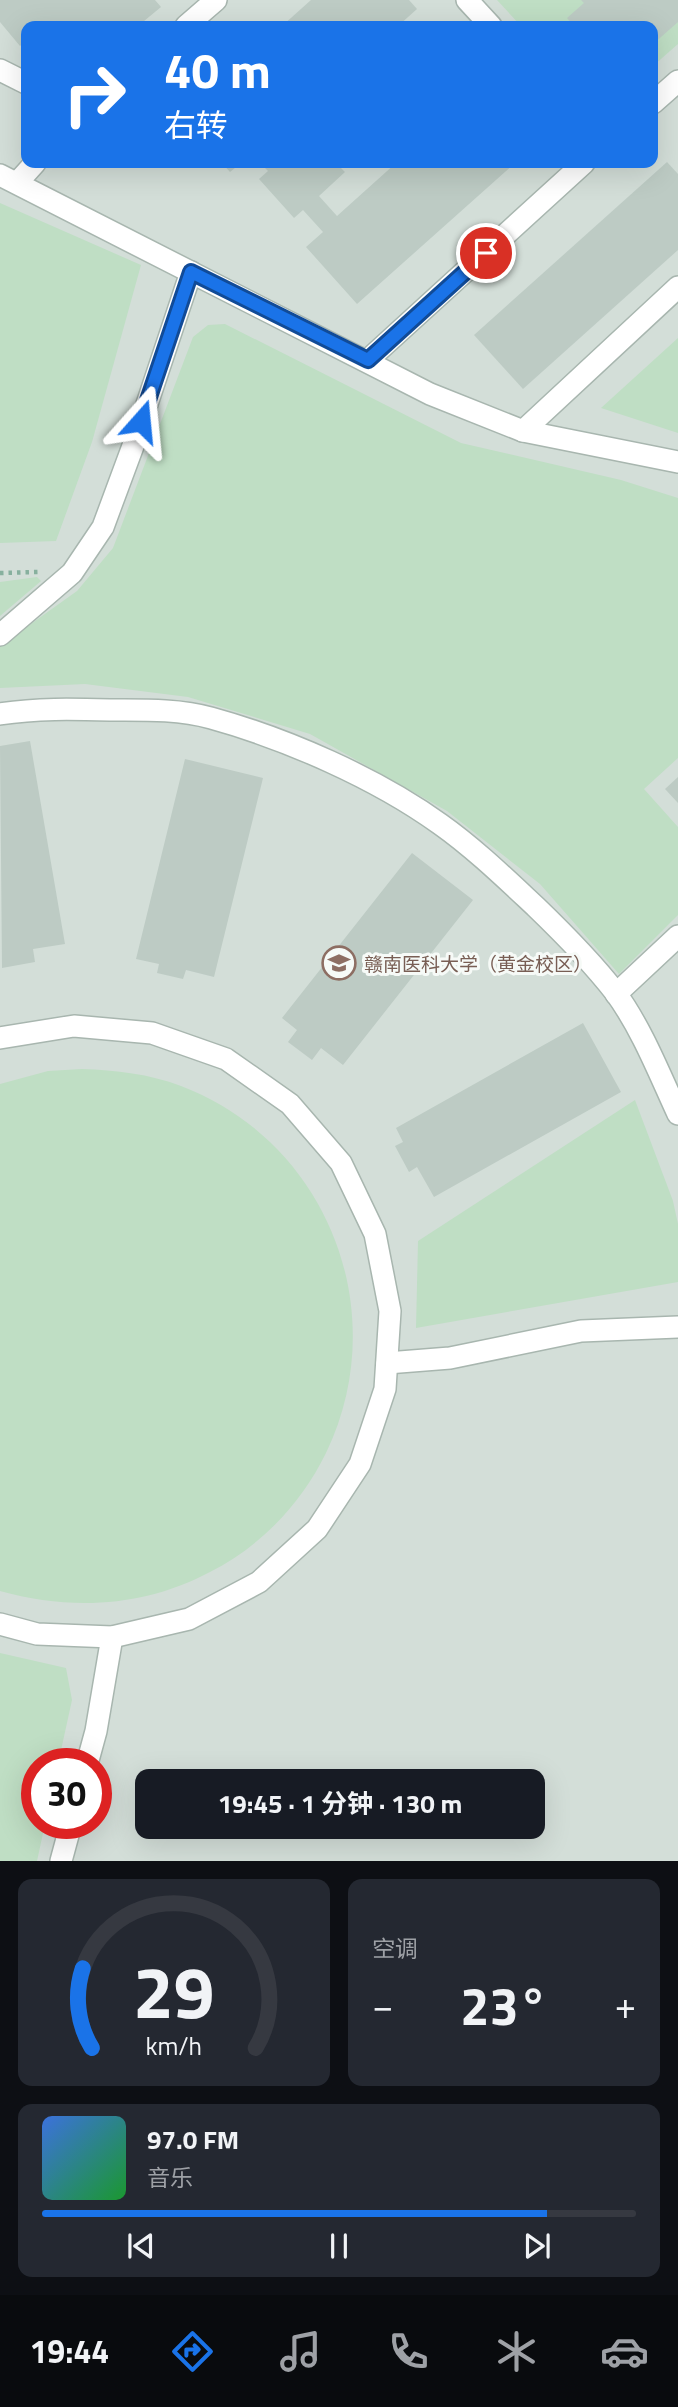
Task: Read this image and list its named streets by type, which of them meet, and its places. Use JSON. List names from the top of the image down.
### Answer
{
  "places": {
    "school or university": ["赣南医科大学（黄金校区）"]
  },
  "page": {
    "turn": ["40 m", "右转"],
    "limit": "30",
    "trip": "19:45 · 1 分钟 · 130 m",
    "tile": "空调",
    "heat": ["−", "23°", "+"],
    "song": ["97.0 FM", "音乐"],
    "tabs": "19:44",
    "gauge": ["29", "km/h"]
  }
}
